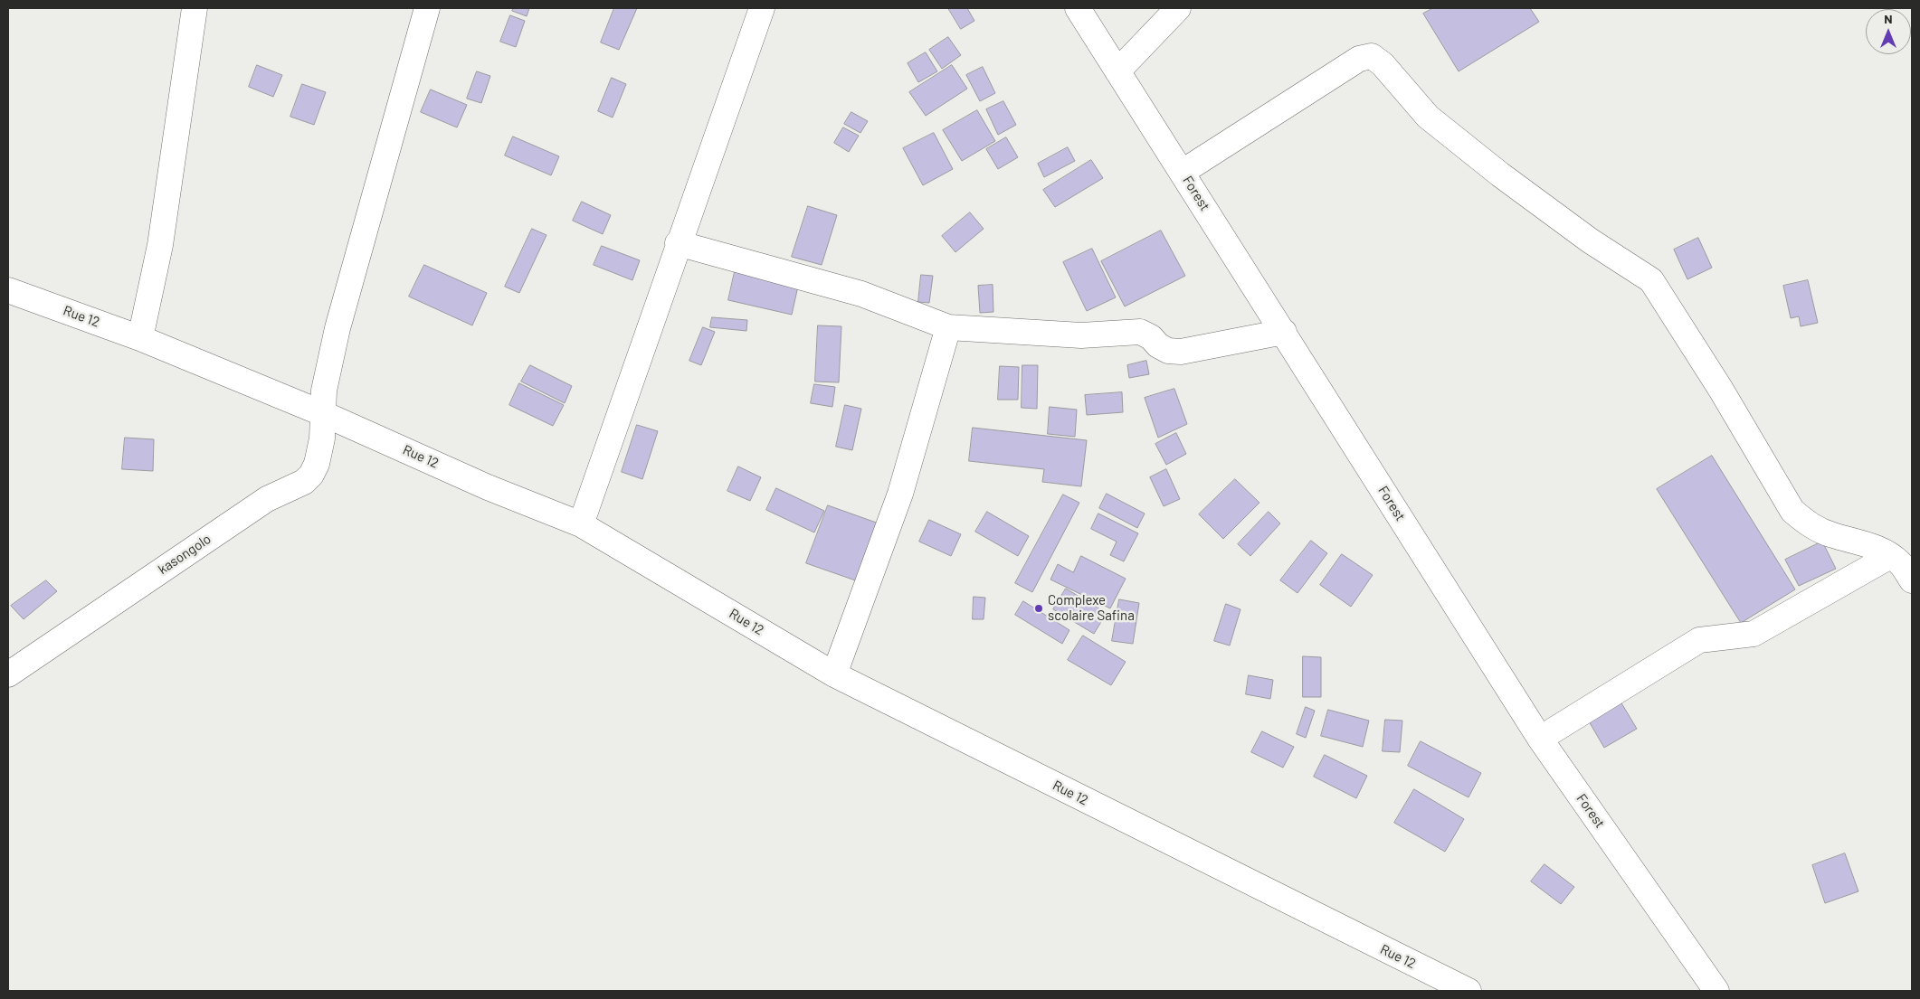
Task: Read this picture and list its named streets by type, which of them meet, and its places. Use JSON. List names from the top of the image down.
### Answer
{
  "streets": {
    "street": ["Forest", "Rue 12", "kasongolo"]
  },
  "crossings": [
    ["Rue 12", "kasongolo"]
  ],
  "places": ["Complexe scolaire Safina"],
  "north": "top"
}
